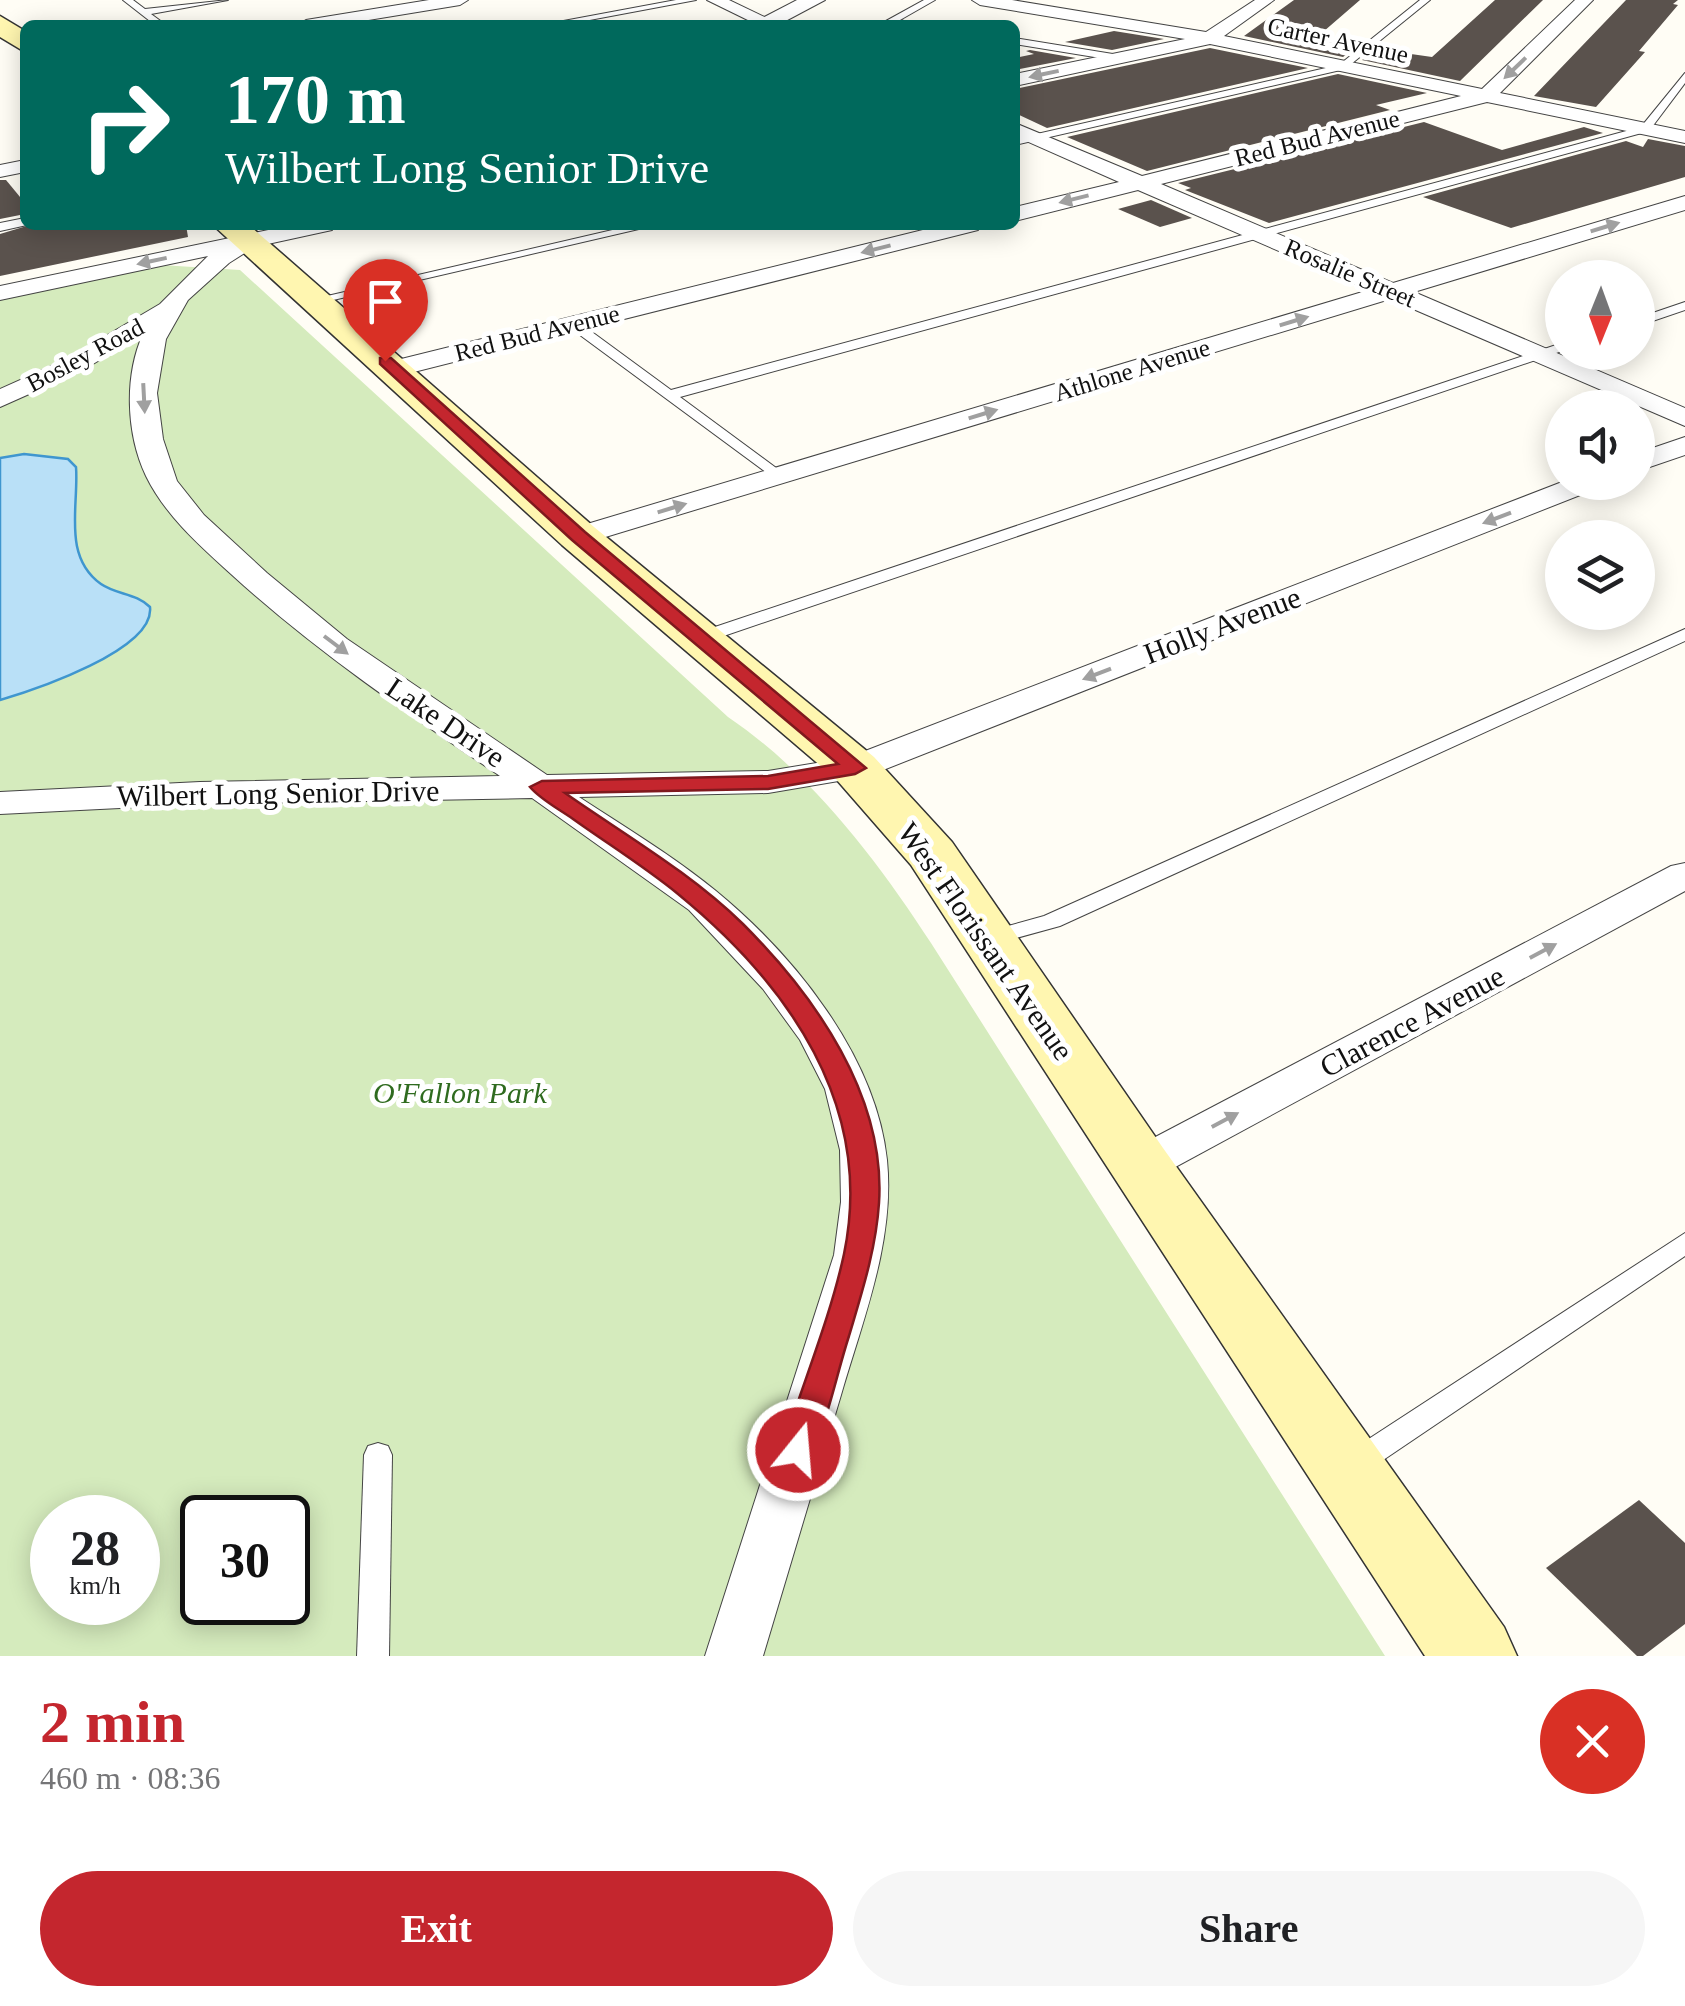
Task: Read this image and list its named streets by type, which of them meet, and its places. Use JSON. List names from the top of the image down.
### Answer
{
  "streets": {
    "main road": ["West Florissant Avenue"],
    "street": [
      "Carter Avenue",
      "Red Bud Avenue",
      "Rosalie Street",
      "Bosley Road",
      "Athlone Avenue",
      "Holly Avenue",
      "Lake Drive",
      "Wilbert Long Senior Drive",
      "Clarence Avenue"
    ]
  },
  "crossings": [
    ["Carter Avenue", "Red Bud Avenue"],
    ["Red Bud Avenue", "Rosalie Street"],
    ["Red Bud Avenue", "West Florissant Avenue"],
    ["Rosalie Street", "Athlone Avenue"],
    ["Bosley Road", "Lake Drive"],
    ["Athlone Avenue", "West Florissant Avenue"],
    ["Holly Avenue", "Wilbert Long Senior Drive"],
    ["Holly Avenue", "West Florissant Avenue"],
    ["Lake Drive", "Wilbert Long Senior Drive"],
    ["Lake Drive", "West Florissant Avenue"],
    ["Wilbert Long Senior Drive", "West Florissant Avenue"],
    ["West Florissant Avenue", "Clarence Avenue"]
  ],
  "one_way": [
    "Red Bud Avenue",
    "Athlone Avenue",
    "Holly Avenue",
    "Clarence Avenue"
  ],
  "parks": ["O'Fallon Park"],
  "north": "bottom",
  "page": {
    "turn": ["170 m", "Wilbert Long Senior Drive"],
    "speed": "28 km/h",
    "limit": "30",
    "heading": ["2 min", "460 m · 08:36"],
    "buttons": ["Exit", "Share"]
  }
}
